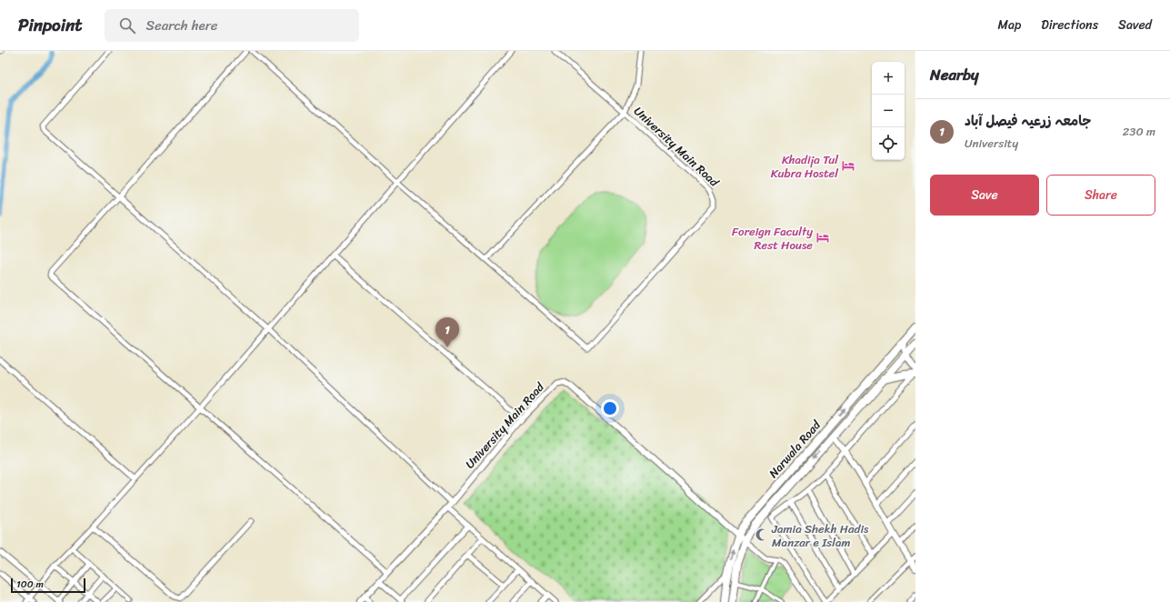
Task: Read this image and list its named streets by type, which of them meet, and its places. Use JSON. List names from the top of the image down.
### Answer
{
  "streets": {
    "main road": ["Narwala Road"],
    "street": ["University Main Road"]
  },
  "crossings": [
    ["University Main Road", "Narwala Road"]
  ],
  "places": {
    "hotel": ["Khadija Tul Kubra Hostel", "Foreign Faculty Rest House"],
    "mosque": ["Jamia Shekh Hadis Manzar e Islam"]
  },
  "scale_bar": "100 m",
  "page": {
    "header": "Pinpoint",
    "search": "Search here",
    "nav": ["Map", "Directions", "Saved"],
    "heading": "Nearby",
    "map_buttons": ["+", "−"],
    "list": [
      {
        "mark": "1",
        "name": "جامعہ زرعیہ فیصل آباد",
        "note": "University",
        "value": "230 m"
      }
    ],
    "buttons": ["Save", "Share"],
    "pins": "1",
    "scale": "100 m"
  }
}
